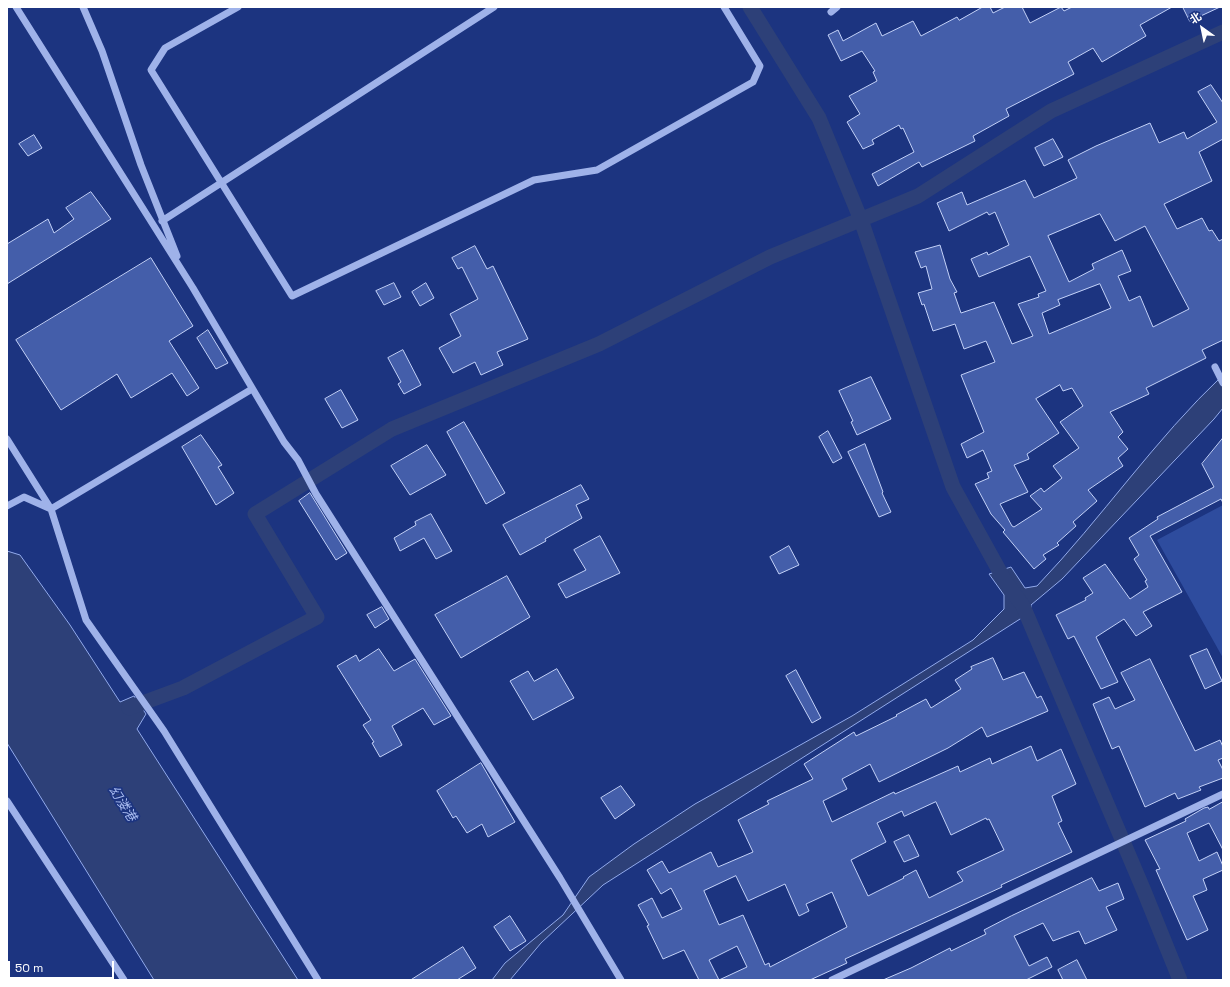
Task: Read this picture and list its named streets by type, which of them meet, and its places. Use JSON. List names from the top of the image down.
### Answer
{
  "water": ["幻溇港"],
  "scale_bar": "50 m",
  "north": "top left"
}
